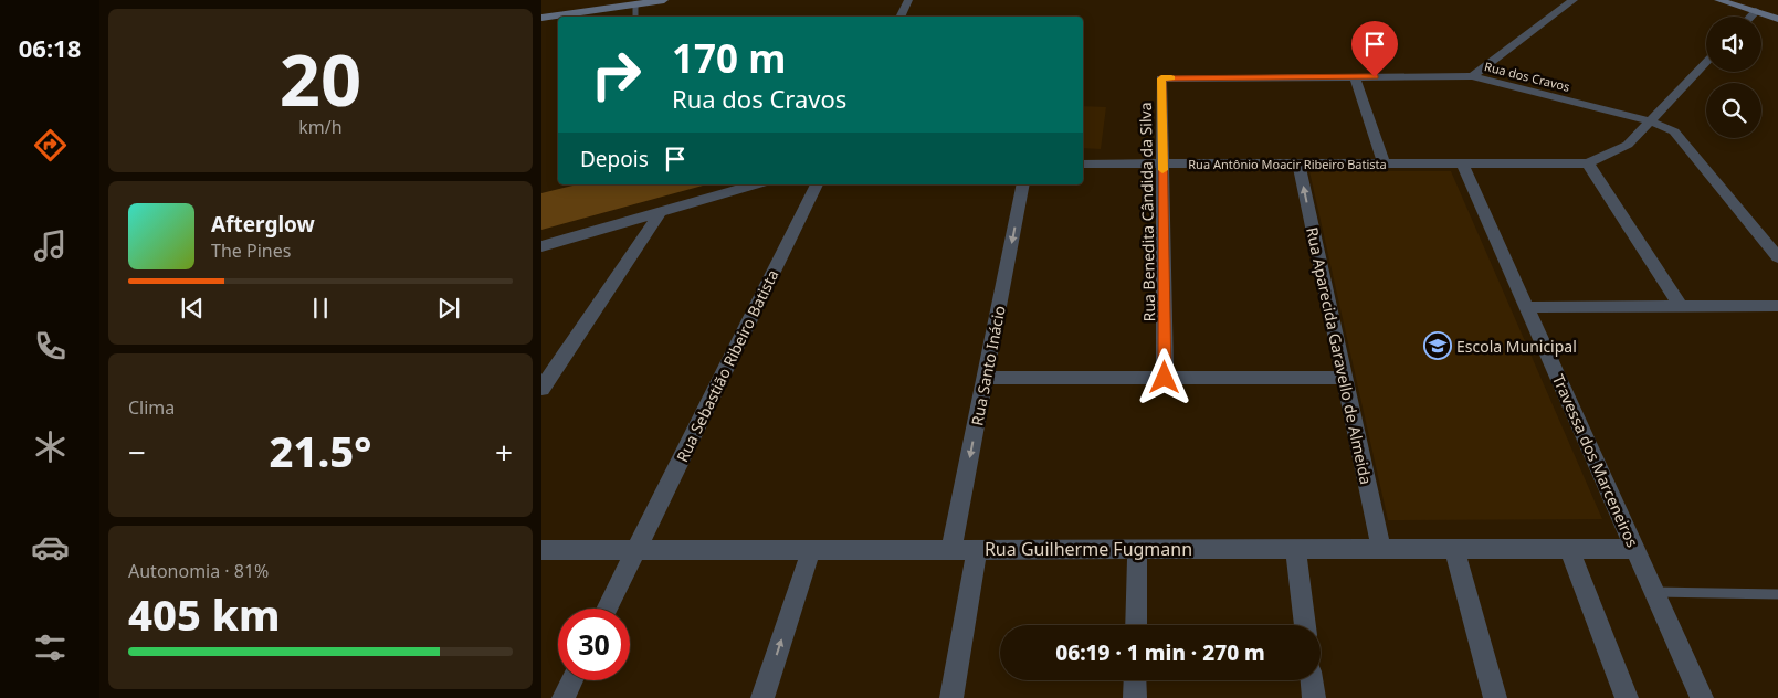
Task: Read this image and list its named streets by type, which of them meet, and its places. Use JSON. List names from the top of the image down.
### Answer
{
  "streets": {
    "street": [
      "Rua dos Cravos",
      "Rua Antônio Moacir Ribeiro Batista",
      "Rua Benedita Cândida da Silva",
      "Rua Aparecida Garavello de Almeida",
      "Rua Sebastião Ribeiro Batista",
      "Rua Santo Inácio",
      "Travessa dos Marceneiros",
      "Rua Guilherme Fugmann"
    ]
  },
  "crossings": [
    ["Rua dos Cravos", "Rua Benedita Cândida da Silva"],
    ["Rua Antônio Moacir Ribeiro Batista", "Rua Benedita Cândida da Silva"],
    ["Rua Antônio Moacir Ribeiro Batista", "Rua Aparecida Garavello de Almeida"],
    ["Rua Antônio Moacir Ribeiro Batista", "Travessa dos Marceneiros"],
    ["Rua Aparecida Garavello de Almeida", "Rua Guilherme Fugmann"],
    ["Rua Sebastião Ribeiro Batista", "Rua Guilherme Fugmann"],
    ["Rua Santo Inácio", "Rua Guilherme Fugmann"],
    ["Travessa dos Marceneiros", "Rua Guilherme Fugmann"]
  ],
  "one_way": ["Rua Aparecida Garavello de Almeida", "Rua Santo Inácio"],
  "places": {
    "school or university": ["Escola Municipal"]
  },
  "page": {
    "tabs": "06:18",
    "tile": [
      ["20", "km/h"],
      "Clima",
      ["Autonomia · 81%", "405 km"]
    ],
    "turn": ["170 m", "Rua dos Cravos"],
    "then": "Depois",
    "song": ["Afterglow", "The Pines"],
    "heat": ["−", "21.5°", "+"],
    "limit": "30",
    "trip": "06:19 · 1 min · 270 m"
  }
}
